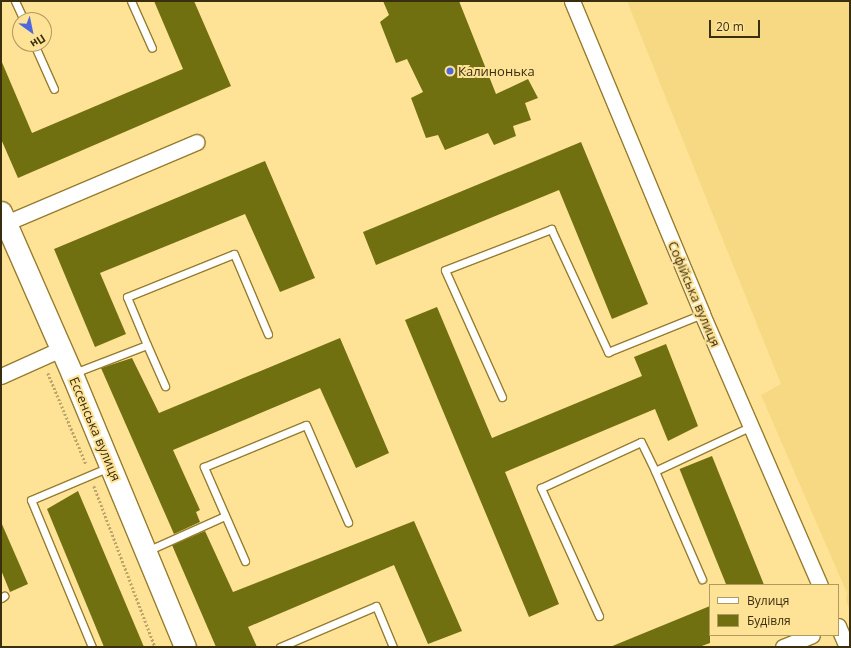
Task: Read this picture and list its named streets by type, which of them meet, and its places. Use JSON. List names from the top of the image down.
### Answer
{
  "streets": {
    "street": ["Софійська вулиця", "Ессенська вулиця"]
  },
  "places": ["Калинонька"],
  "legend": ["Вулиця", "Будівля"],
  "scale_bar": "20 m",
  "north": "bottom right"
}
